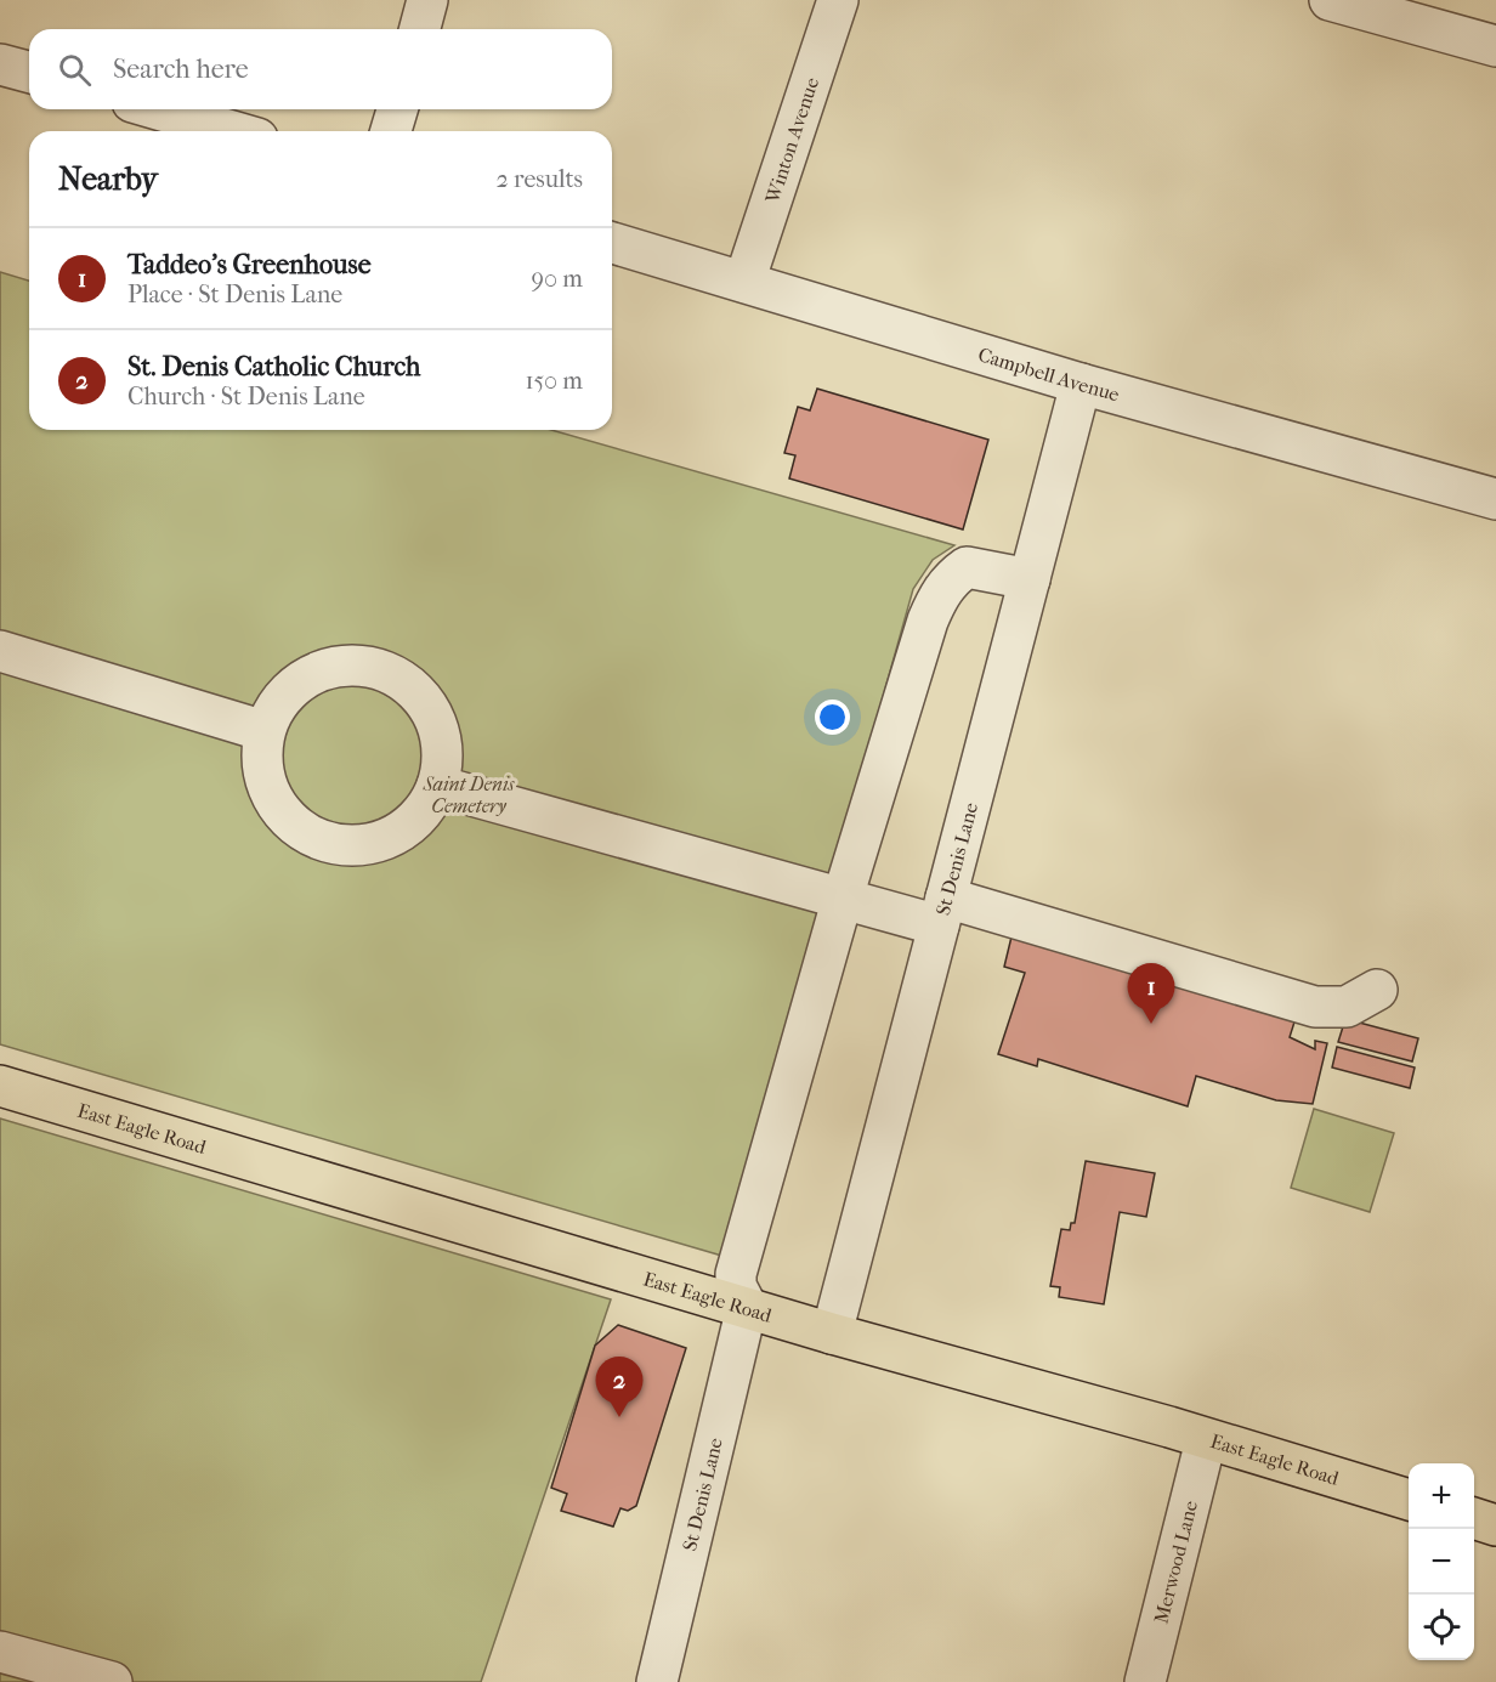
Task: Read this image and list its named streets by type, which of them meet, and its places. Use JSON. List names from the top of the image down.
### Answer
{
  "streets": {
    "main road": ["East Eagle Road"],
    "street": [
      "Winton Avenue",
      "Campbell Avenue",
      "St Denis Lane",
      "Merwood Lane"
    ]
  },
  "crossings": [
    ["Winton Avenue", "Campbell Avenue"],
    ["Campbell Avenue", "St Denis Lane"],
    ["St Denis Lane", "East Eagle Road"],
    ["East Eagle Road", "Merwood Lane"]
  ],
  "parks": ["Saint Denis Cemetery"],
  "page": {
    "search": "Search here",
    "heading": ["Nearby", "2 results"],
    "list": [
      {
        "mark": "1",
        "name": "Taddeo's Greenhouse",
        "note": "Place · St Denis Lane",
        "value": "90 m"
      },
      {
        "mark": "2",
        "name": "St. Denis Catholic Church",
        "note": "Church · St Denis Lane",
        "value": "150 m"
      }
    ],
    "pins": ["1", "2"],
    "map_buttons": ["+", "−"]
  }
}
